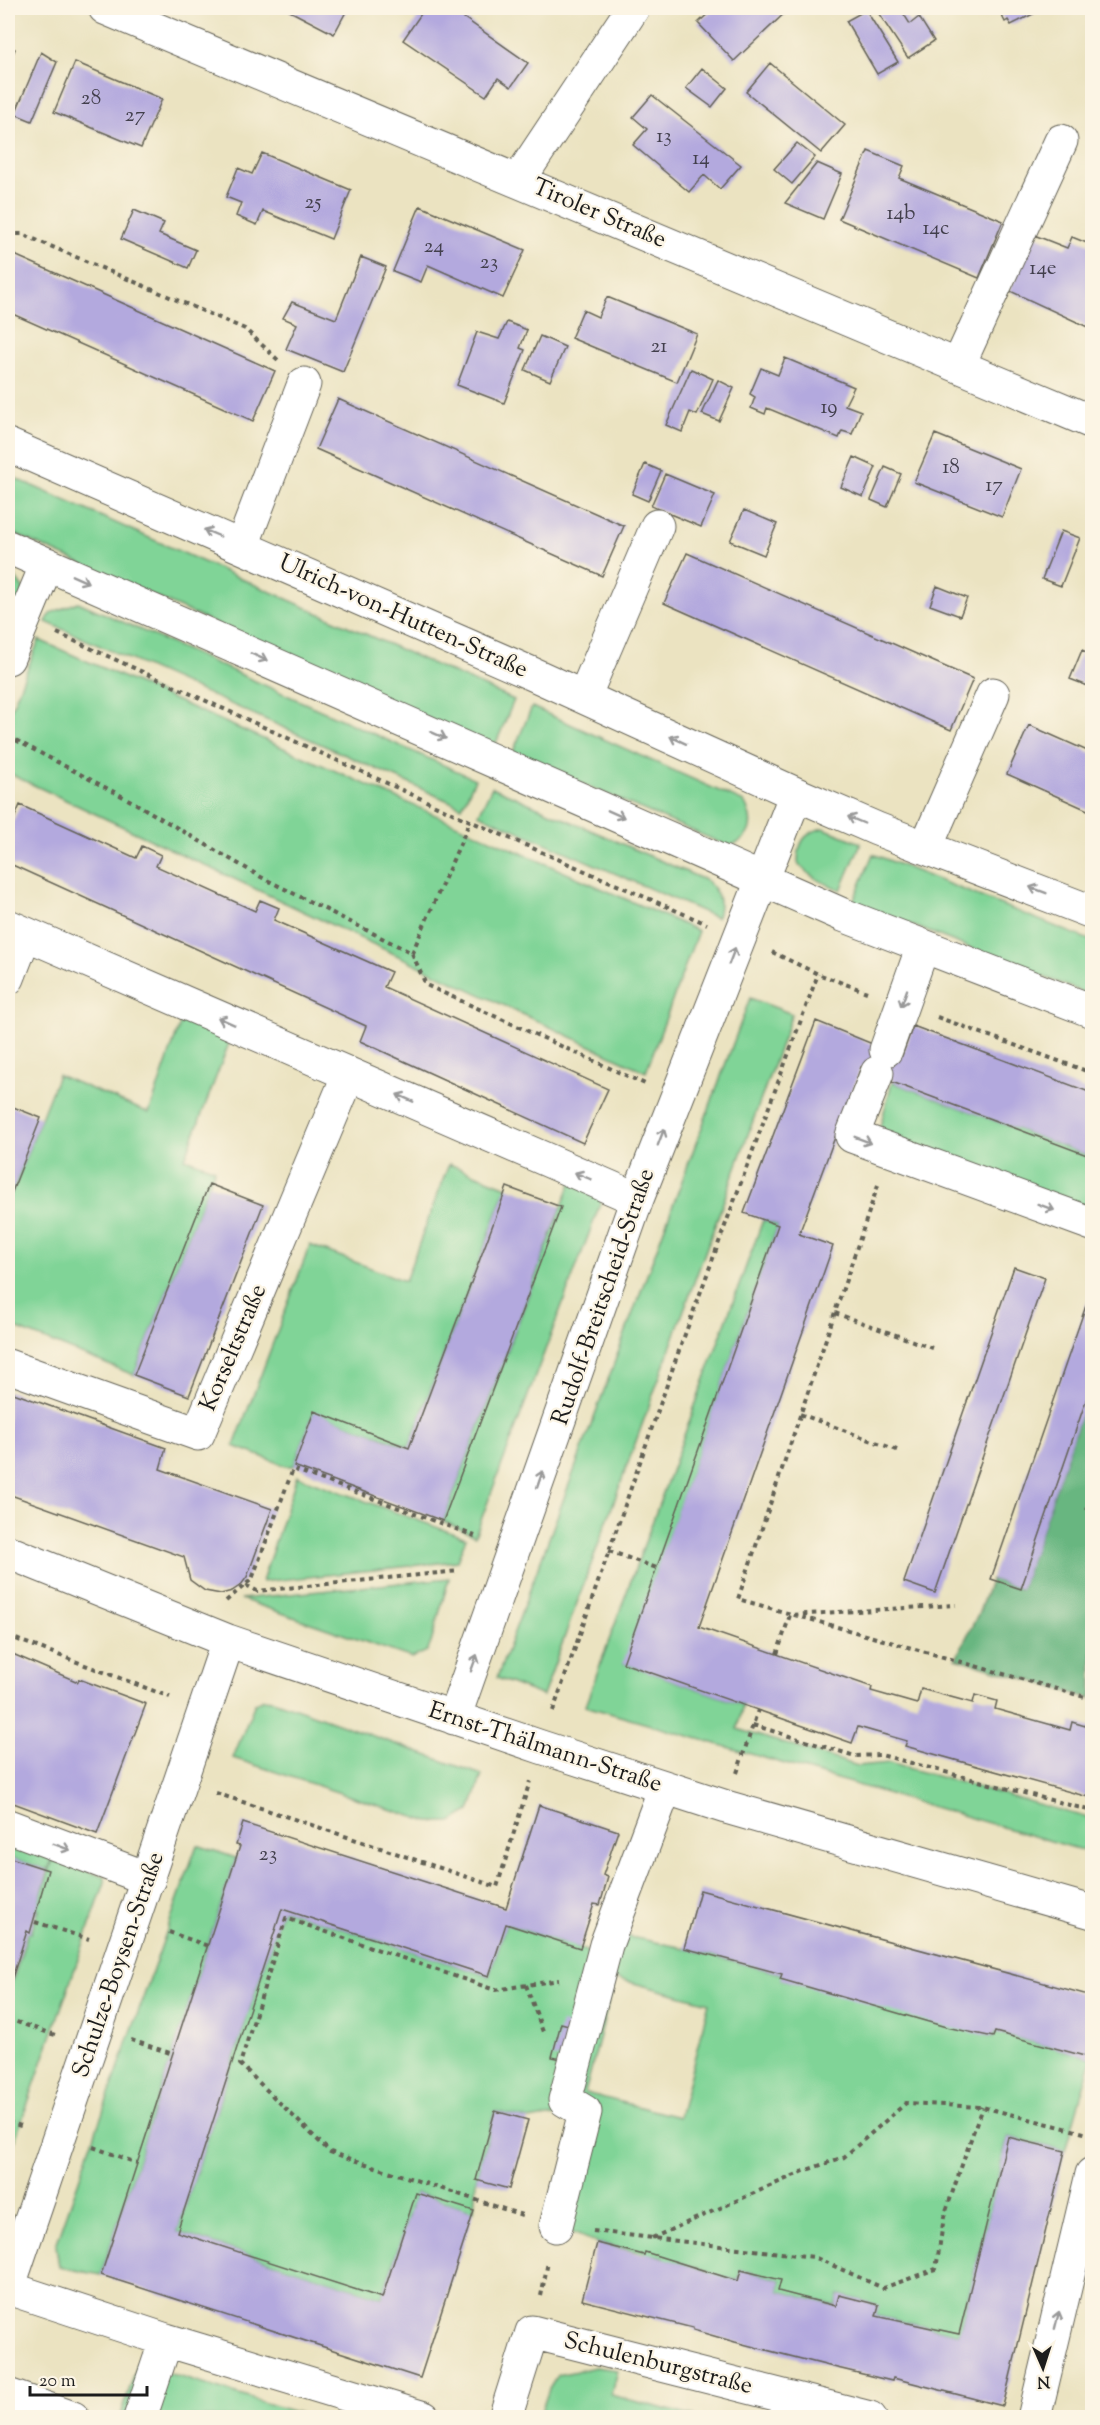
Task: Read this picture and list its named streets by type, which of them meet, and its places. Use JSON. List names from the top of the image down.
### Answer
{
  "streets": {
    "street": [
      "Tiroler Straße",
      "Ulrich-von-Hutten-Straße",
      "Rudolf-Breitscheid-Straße",
      "Korseltstraße",
      "Ernst-Thälmann-Straße",
      "Schulze-Boysen-Straße",
      "Schulenburgstraße"
    ]
  },
  "crossings": [
    ["Rudolf-Breitscheid-Straße", "Ernst-Thälmann-Straße"],
    ["Ernst-Thälmann-Straße", "Schulze-Boysen-Straße"]
  ],
  "one_way": ["Rudolf-Breitscheid-Straße"],
  "house_numbers": [
    "28",
    "27",
    "13",
    "14",
    "25",
    "14b",
    "14c",
    "24",
    "23",
    "14e",
    "21",
    "19",
    "18",
    "17",
    "23"
  ],
  "scale_bar": "20 m",
  "north": "bottom"
}
